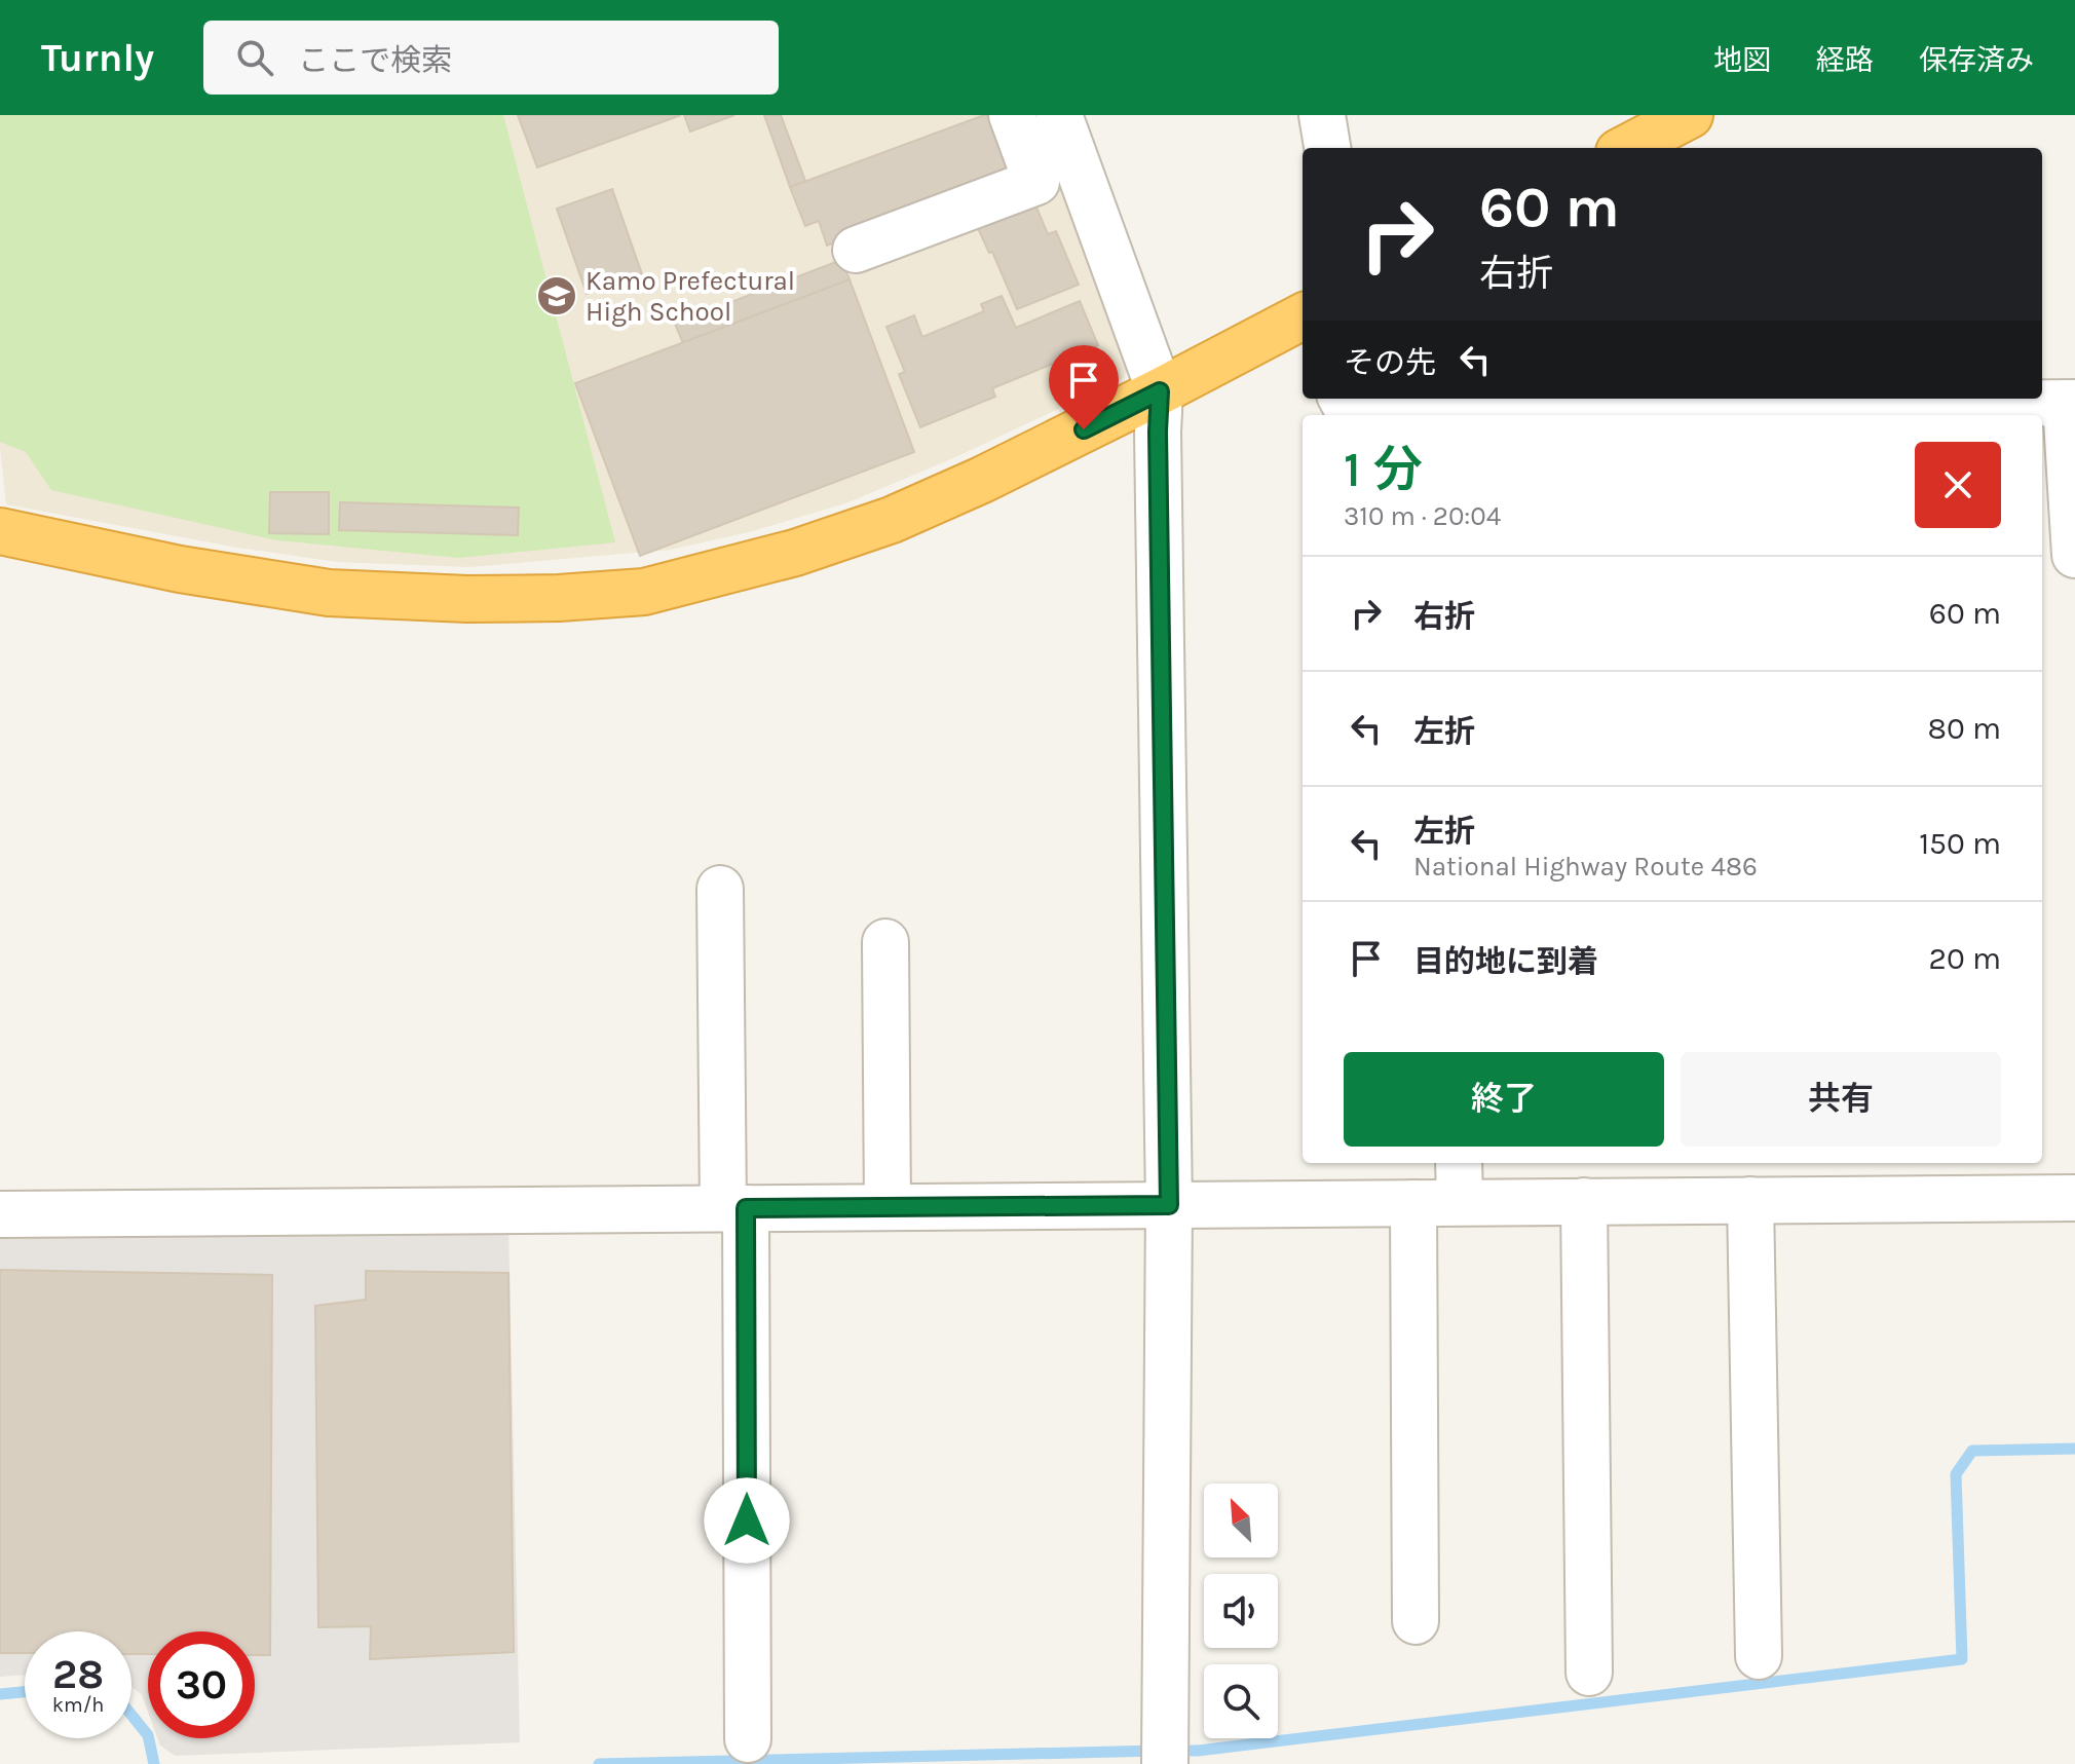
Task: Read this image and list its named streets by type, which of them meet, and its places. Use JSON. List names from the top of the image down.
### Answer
{
  "places": {
    "school or university": ["Kamo Prefectural High School"]
  },
  "north": "top left",
  "page": {
    "header": "Turnly",
    "search": "ここで検索",
    "nav": ["地図", "経路", "保存済み"],
    "turn": ["60 m", "右折"],
    "then": "その先",
    "heading": ["1 分", "310 m · 20:04"],
    "list": [
      {
        "name": "右折",
        "value": "60 m"
      },
      {
        "name": "左折",
        "value": "80 m"
      },
      {
        "name": "左折",
        "note": "National Highway Route 486",
        "value": "150 m"
      },
      {
        "name": "目的地に到着",
        "value": "20 m"
      }
    ],
    "buttons": ["終了", "共有"],
    "speed": "28 km/h",
    "limit": "30"
  }
}
